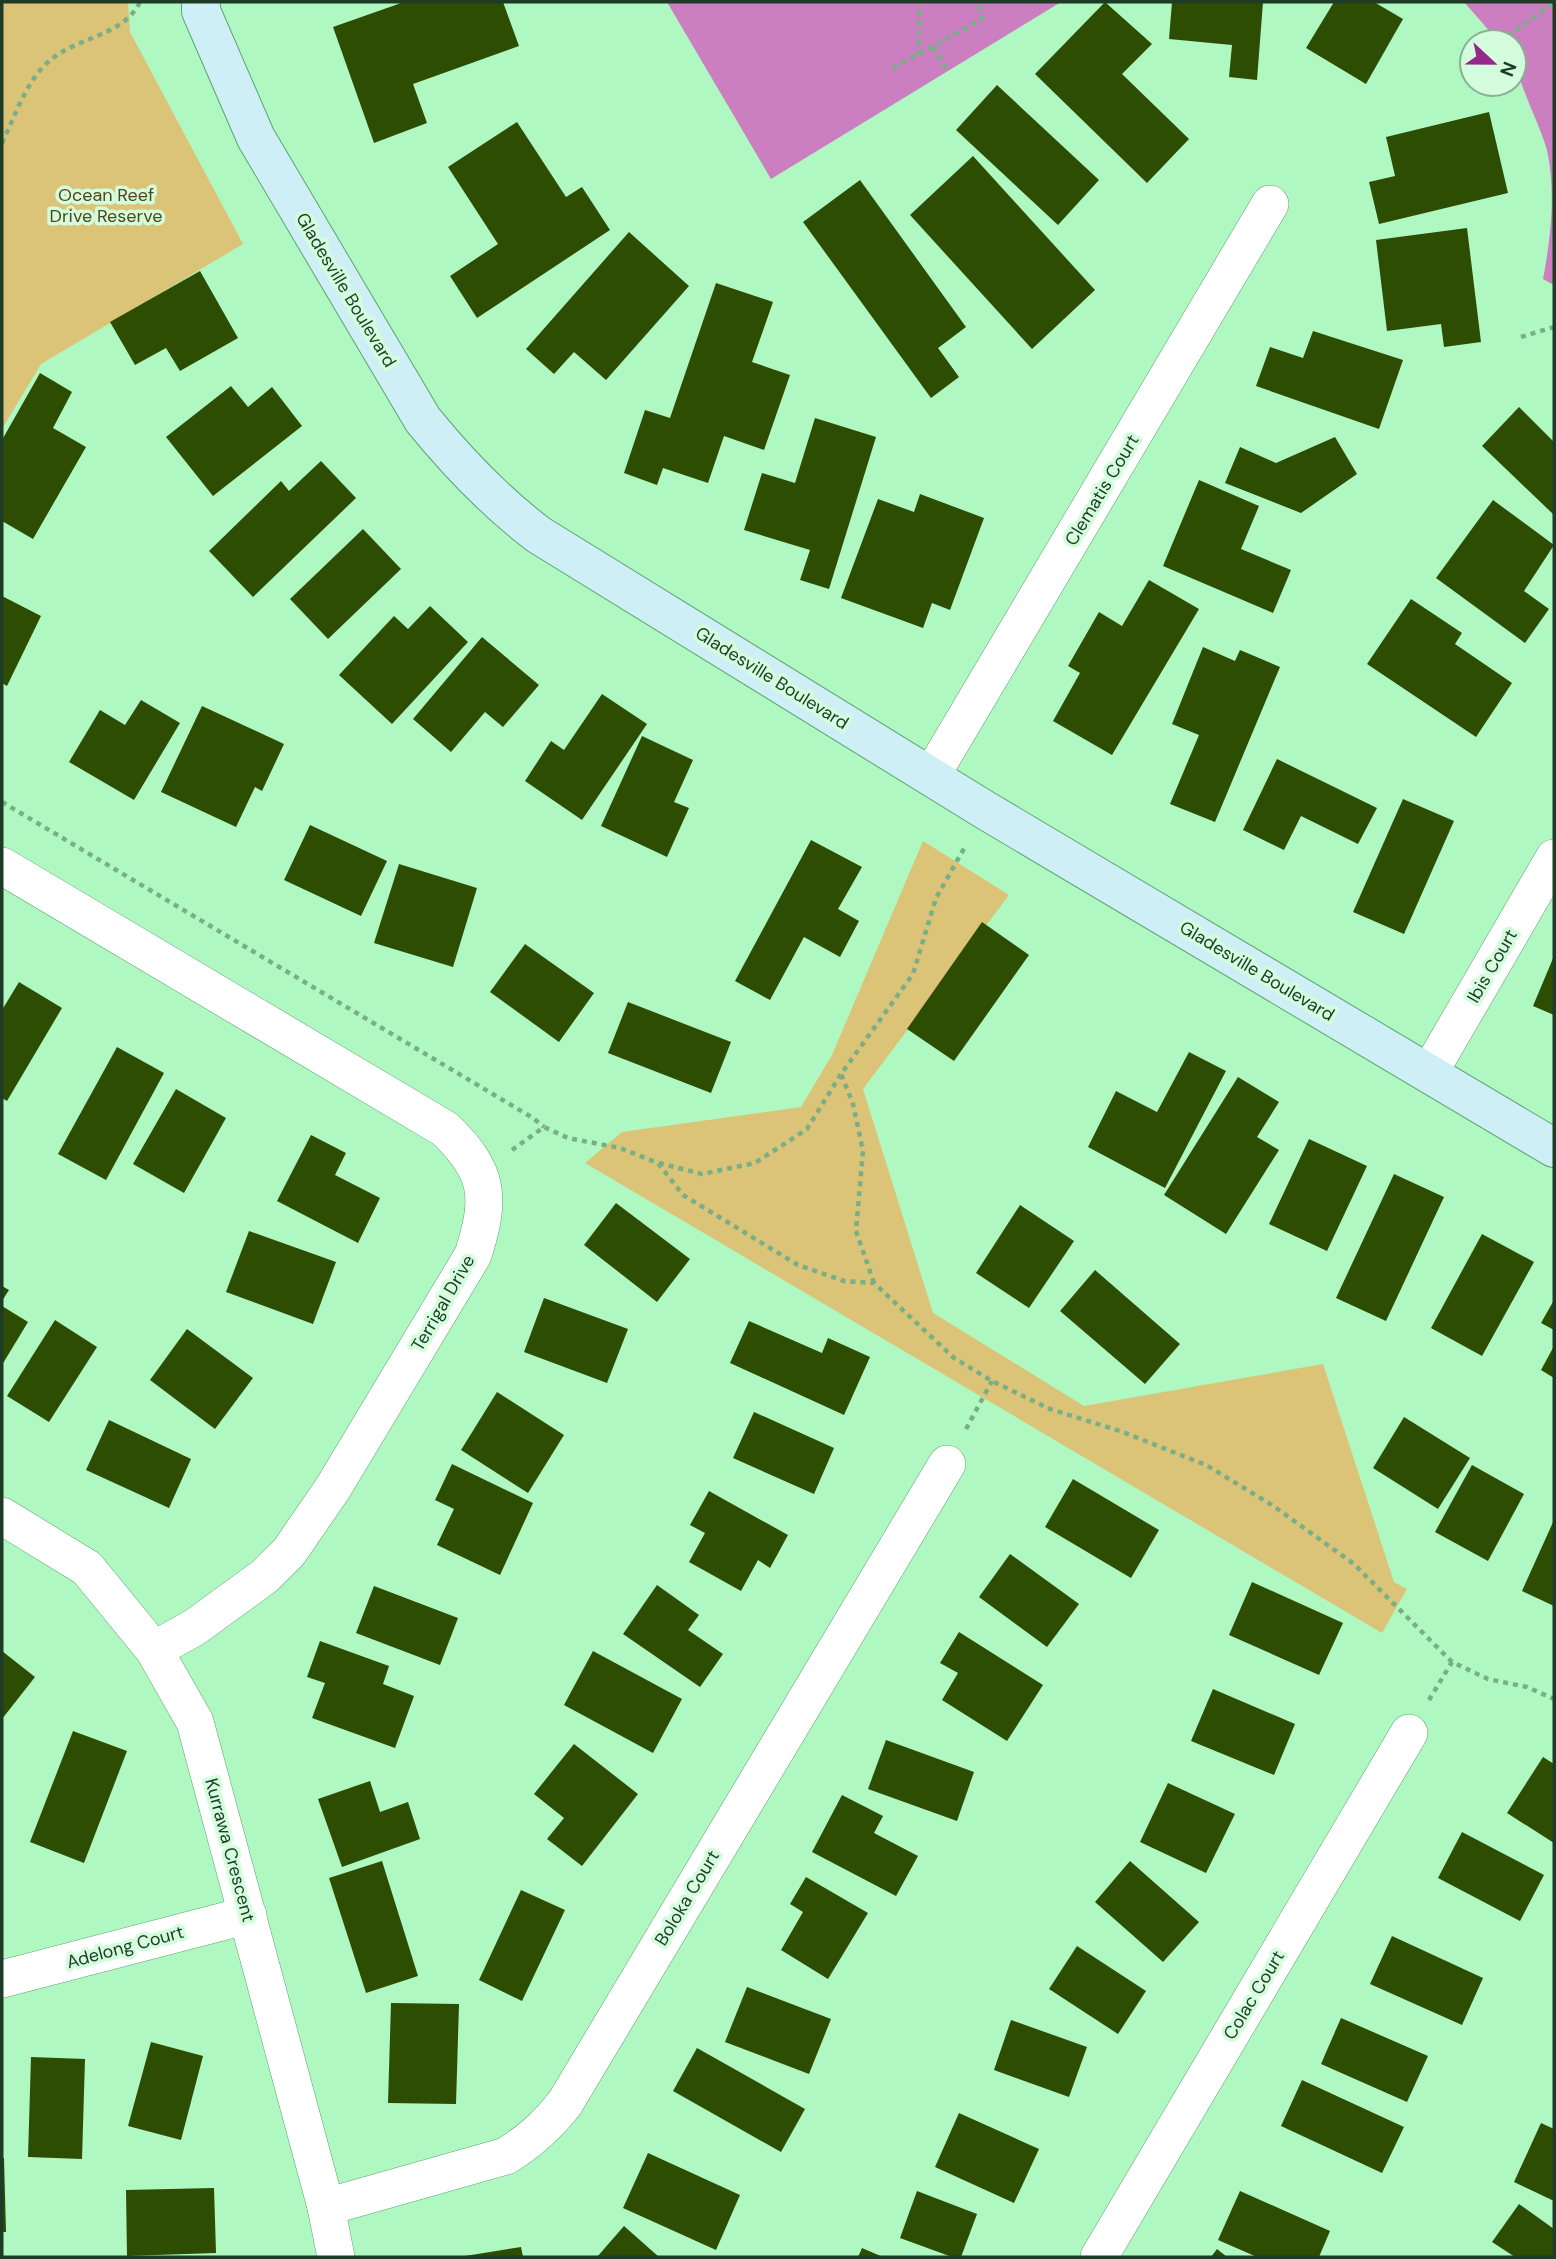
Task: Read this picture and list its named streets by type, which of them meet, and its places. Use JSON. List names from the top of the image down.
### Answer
{
  "streets": {
    "street": [
      "Gladesville Boulevard",
      "Clematis Court",
      "Ibis Court",
      "Terrigal Drive",
      "Kurrawa Crescent",
      "Boloka Court",
      "Adelong Court",
      "Colac Court"
    ]
  },
  "crossings": [
    ["Gladesville Boulevard", "Clematis Court"],
    ["Gladesville Boulevard", "Ibis Court"],
    ["Terrigal Drive", "Kurrawa Crescent"],
    ["Kurrawa Crescent", "Boloka Court"],
    ["Kurrawa Crescent", "Adelong Court"]
  ],
  "parks": ["Ocean Reef Drive Reserve"],
  "north": "right"
}
